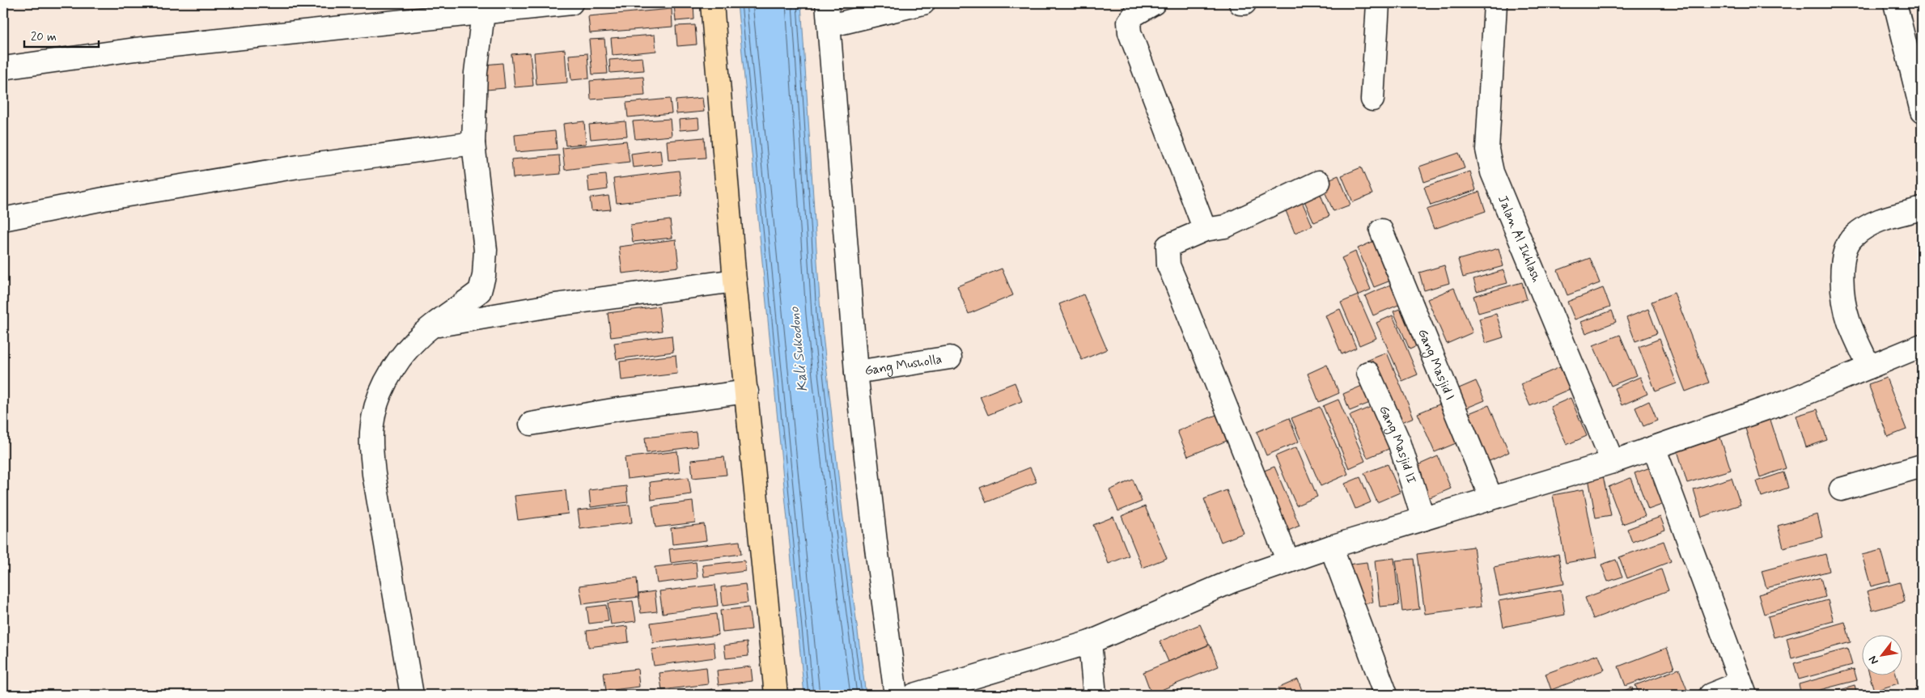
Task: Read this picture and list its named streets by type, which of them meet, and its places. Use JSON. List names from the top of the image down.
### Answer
{
  "streets": {
    "street": [
      "Jalan Al Ikhlash",
      "Gang Masjid I",
      "Gang Musholla",
      "Gang Masjid II"
    ]
  },
  "water": ["Kali Sukodono"],
  "scale_bar": "20 m",
  "north": "bottom left"
}
